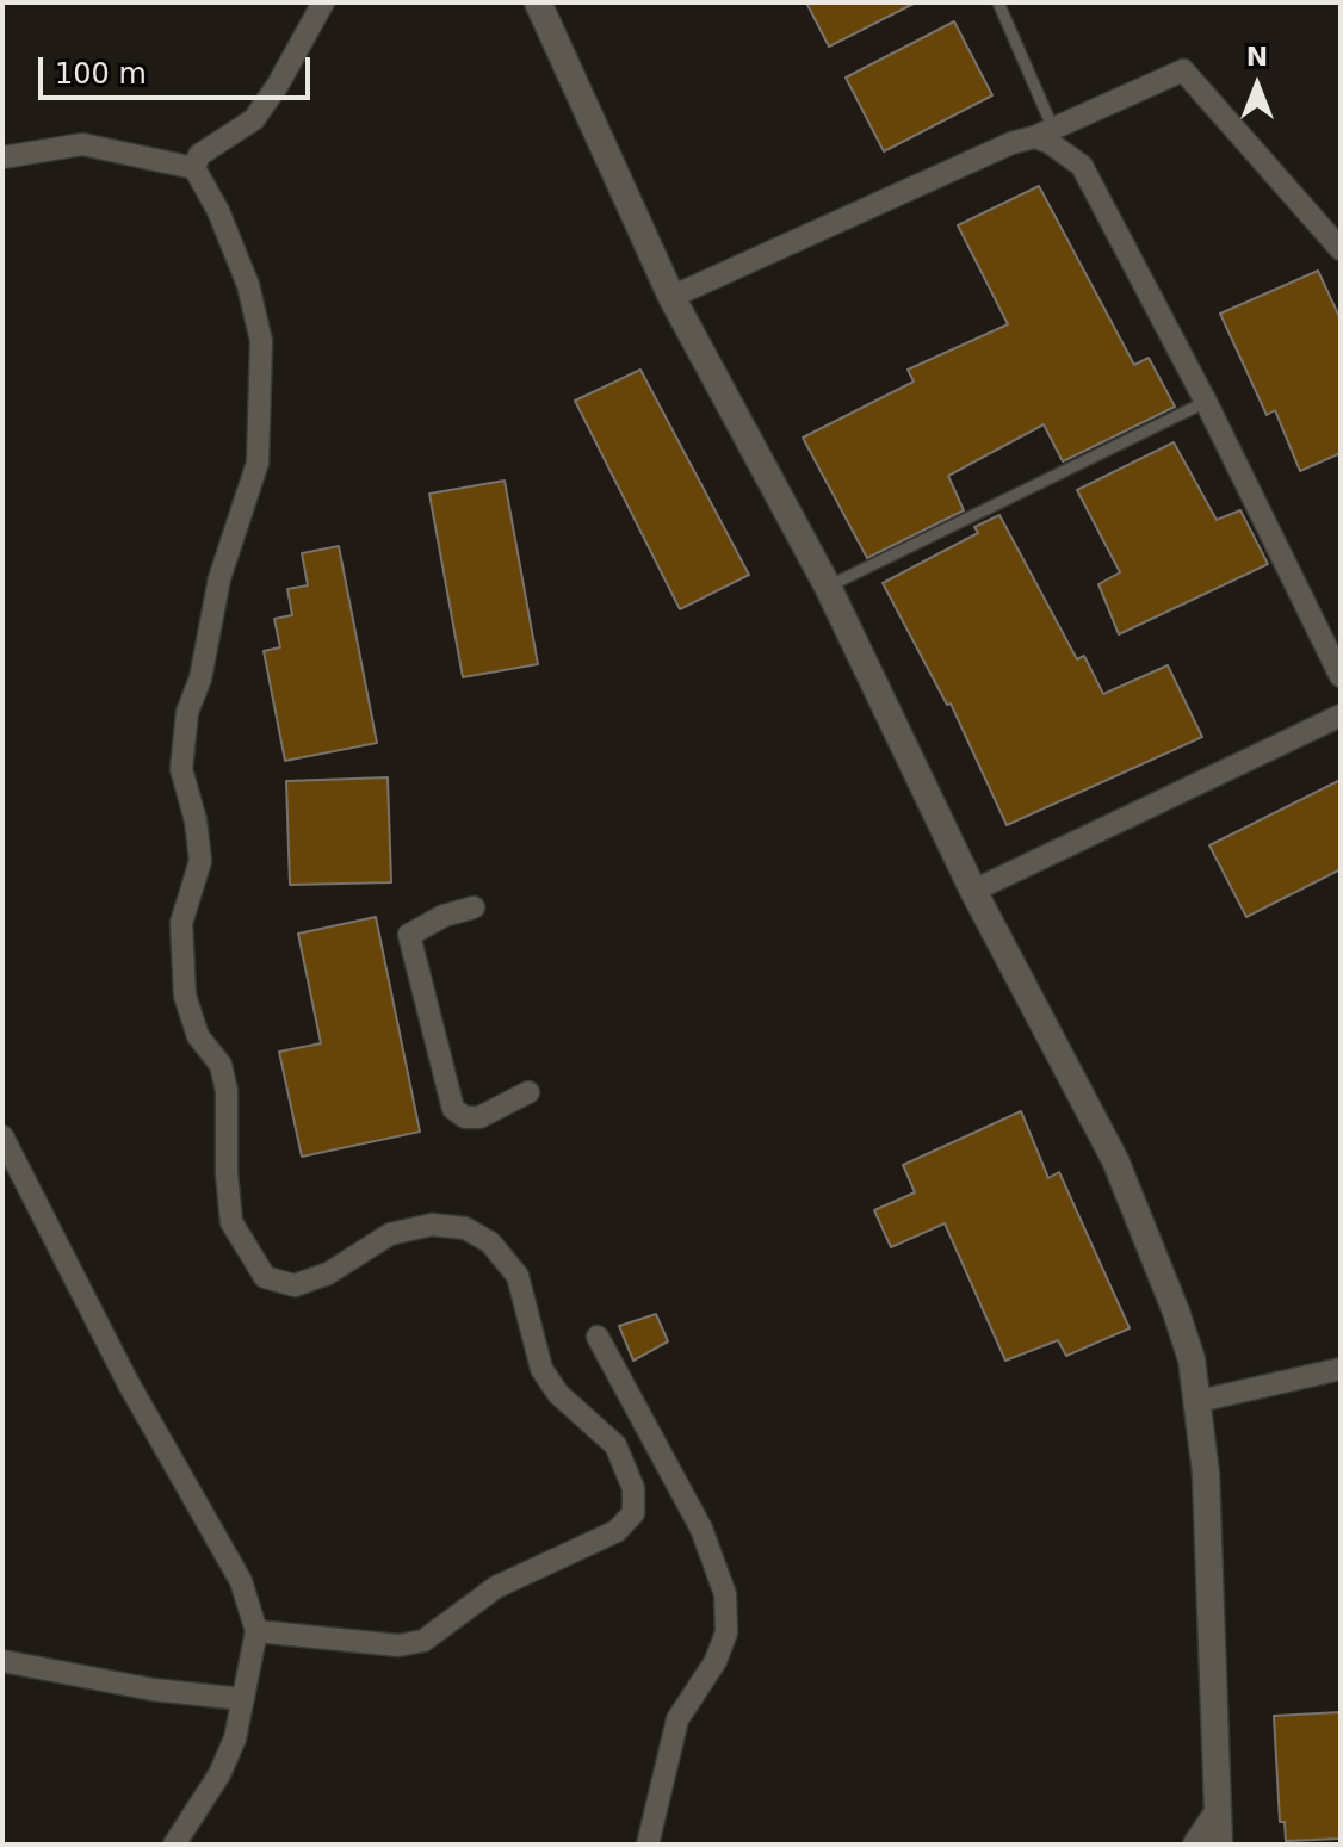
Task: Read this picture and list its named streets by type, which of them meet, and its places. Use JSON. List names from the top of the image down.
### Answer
{
  "scale_bar": "100 m",
  "north": "top"
}
